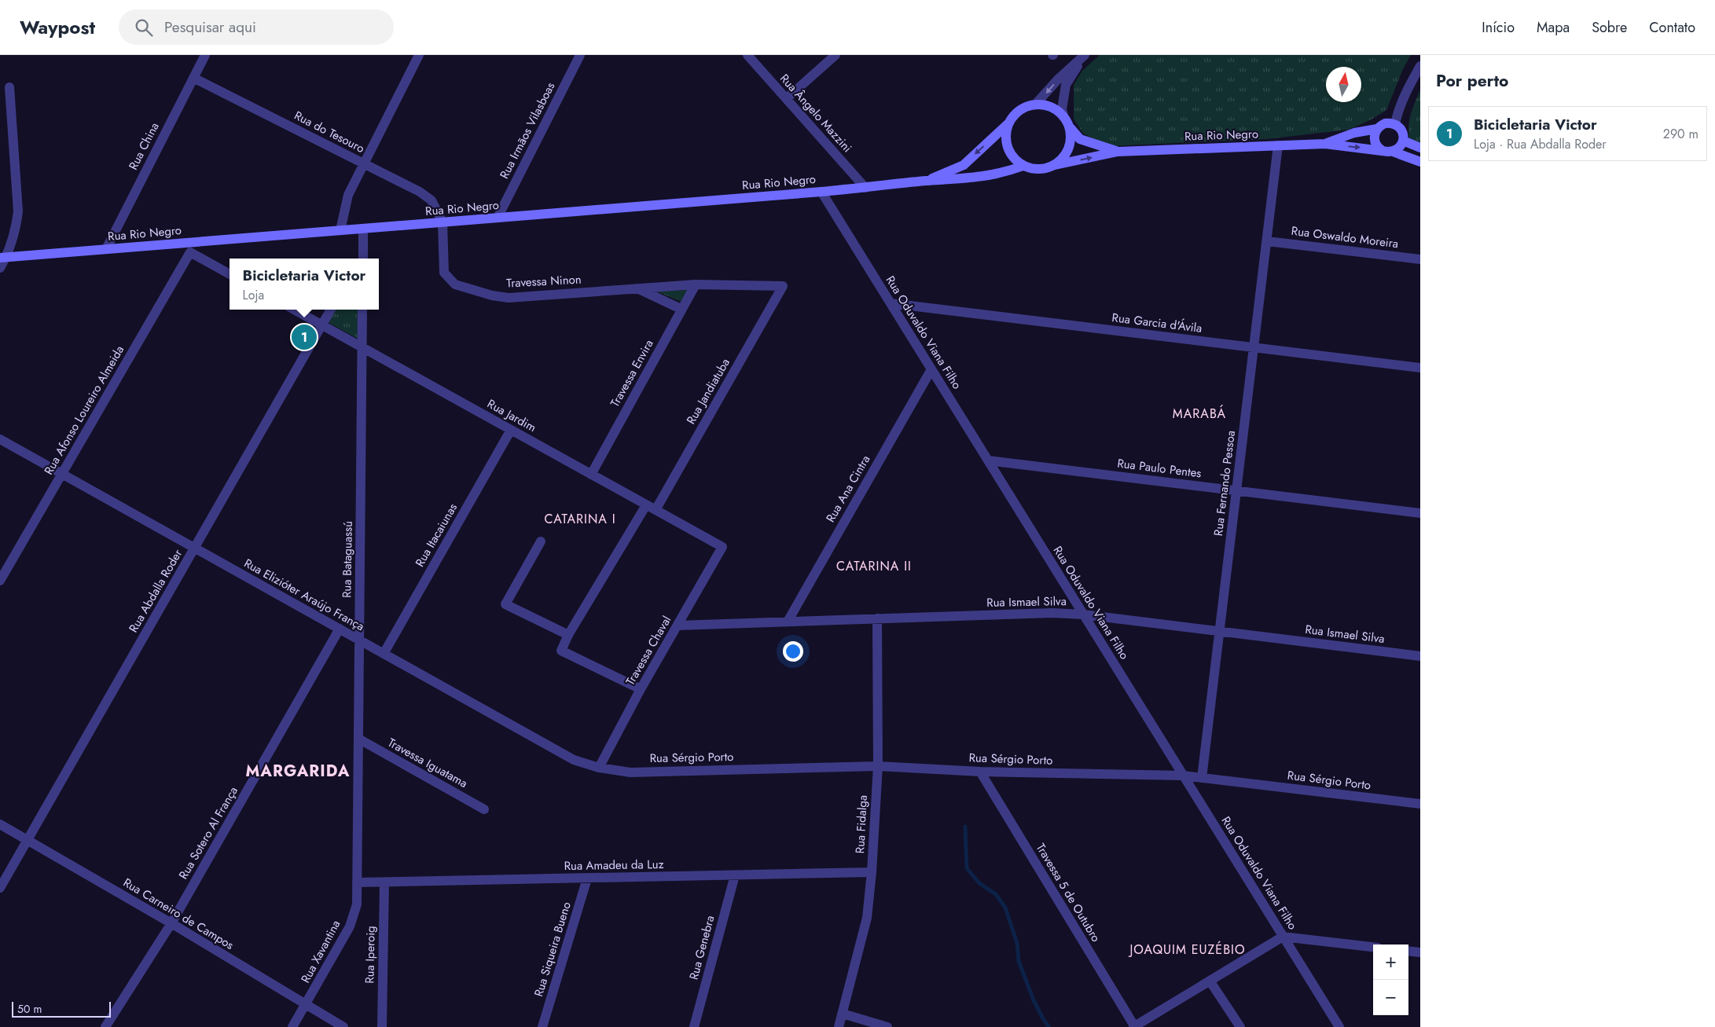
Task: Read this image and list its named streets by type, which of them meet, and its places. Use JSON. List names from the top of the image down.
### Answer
{
  "streets": {
    "main road": ["Rua Rio Negro"],
    "street": [
      "Rua Ângelo Mazzini",
      "Rua Irmãos Vilasboas",
      "Rua do Tesouro",
      "Rua China",
      "Rua Oswaldo Moreira",
      "Travessa Ninon",
      "Rua Garcia d'Ávila",
      "Rua Oduvaldo Viana Filho",
      "Travessa Envira",
      "Rua Jandiatuba",
      "Rua Afonso Loureiro Almeida",
      "Rua Jardim",
      "Rua Paulo Pentes",
      "Rua Fernando Pessoa",
      "Rua Ana Cintra",
      "Rua Itacaiunas",
      "Rua Bataguassú",
      "Rua Abdalla Roder",
      "Rua Elizióter Araújo França",
      "Rua Ismael Silva",
      "Travessa Chaval",
      "Rua Sérgio Porto",
      "Travessa Iguatama",
      "Rua Fidalga",
      "Rua Sotero Al França",
      "Rua Amadeu da Luz",
      "Travessa 5 de Outubro",
      "Rua Carneiro de Campos",
      "Rua Genebra",
      "Rua Siqueira Bueno",
      "Rua Xavantina",
      "Rua Iperoig"
    ]
  },
  "crossings": [
    ["Rua Ângelo Mazzini", "Rua Rio Negro"],
    ["Rua Irmãos Vilasboas", "Rua Rio Negro"],
    ["Rua do Tesouro", "Rua Rio Negro"],
    ["Rua do Tesouro", "Rua China"],
    ["Rua do Tesouro", "Travessa Ninon"],
    ["Rua Rio Negro", "Rua China"],
    ["Rua Rio Negro", "Travessa Ninon"],
    ["Rua Rio Negro", "Rua Oduvaldo Viana Filho"],
    ["Rua Rio Negro", "Rua Afonso Loureiro Almeida"],
    ["Rua Rio Negro", "Rua Fernando Pessoa"],
    ["Rua Oswaldo Moreira", "Rua Fernando Pessoa"],
    ["Travessa Ninon", "Travessa Envira"],
    ["Travessa Ninon", "Rua Jandiatuba"],
    ["Rua Garcia d'Ávila", "Rua Oduvaldo Viana Filho"],
    ["Rua Garcia d'Ávila", "Rua Fernando Pessoa"],
    ["Rua Oduvaldo Viana Filho", "Rua Paulo Pentes"],
    ["Rua Oduvaldo Viana Filho", "Rua Ana Cintra"],
    ["Rua Oduvaldo Viana Filho", "Rua Ismael Silva"],
    ["Rua Oduvaldo Viana Filho", "Rua Sérgio Porto"],
    ["Travessa Envira", "Rua Jardim"],
    ["Rua Jandiatuba", "Rua Jardim"],
    ["Rua Afonso Loureiro Almeida", "Rua Elizióter Araújo França"],
    ["Rua Jardim", "Rua Itacaiunas"],
    ["Rua Jardim", "Rua Bataguassú"],
    ["Rua Jardim", "Rua Abdalla Roder"],
    ["Rua Jardim", "Travessa Chaval"],
    ["Rua Paulo Pentes", "Rua Fernando Pessoa"],
    ["Rua Fernando Pessoa", "Rua Ismael Silva"],
    ["Rua Fernando Pessoa", "Rua Sérgio Porto"],
    ["Rua Ana Cintra", "Rua Ismael Silva"],
    ["Rua Itacaiunas", "Rua Elizióter Araújo França"],
    ["Rua Bataguassú", "Rua Elizióter Araújo França"],
    ["Rua Bataguassú", "Travessa Iguatama"],
    ["Rua Bataguassú", "Rua Amadeu da Luz"],
    ["Rua Bataguassú", "Rua Xavantina"],
    ["Rua Abdalla Roder", "Rua Elizióter Araújo França"],
    ["Rua Abdalla Roder", "Rua Carneiro de Campos"],
    ["Rua Elizióter Araújo França", "Travessa Chaval"],
    ["Rua Elizióter Araújo França", "Rua Sérgio Porto"],
    ["Rua Elizióter Araújo França", "Rua Sotero Al França"],
    ["Rua Ismael Silva", "Travessa Chaval"],
    ["Rua Ismael Silva", "Rua Fidalga"],
    ["Travessa Chaval", "Rua Sérgio Porto"],
    ["Rua Sérgio Porto", "Rua Fidalga"],
    ["Rua Sérgio Porto", "Travessa 5 de Outubro"],
    ["Rua Fidalga", "Rua Amadeu da Luz"],
    ["Rua Sotero Al França", "Rua Carneiro de Campos"],
    ["Rua Amadeu da Luz", "Rua Genebra"],
    ["Rua Amadeu da Luz", "Rua Siqueira Bueno"],
    ["Rua Amadeu da Luz", "Rua Xavantina"],
    ["Rua Amadeu da Luz", "Rua Iperoig"],
    ["Rua Carneiro de Campos", "Rua Xavantina"]
  ],
  "districts": [
    "MARABÁ",
    "CATARINA I",
    "CATARINA II",
    "MARGARIDA",
    "JOAQUIM EUZÉBIO"
  ],
  "scale_bar": "50 m",
  "north": "top",
  "page": {
    "header": "Waypost",
    "search": "Pesquisar aqui",
    "nav": [
      "Início",
      "Mapa",
      "Sobre",
      "Contato"
    ],
    "heading": "Por perto",
    "list": [
      {
        "mark": "1",
        "name": "Bicicletaria Victor",
        "note": "Loja · Rua Abdalla Roder",
        "value": "290 m"
      }
    ],
    "popup": ["Bicicletaria Victor", "Loja"],
    "pins": "1",
    "map_buttons": ["+", "−"],
    "scale": "50 m"
  }
}
